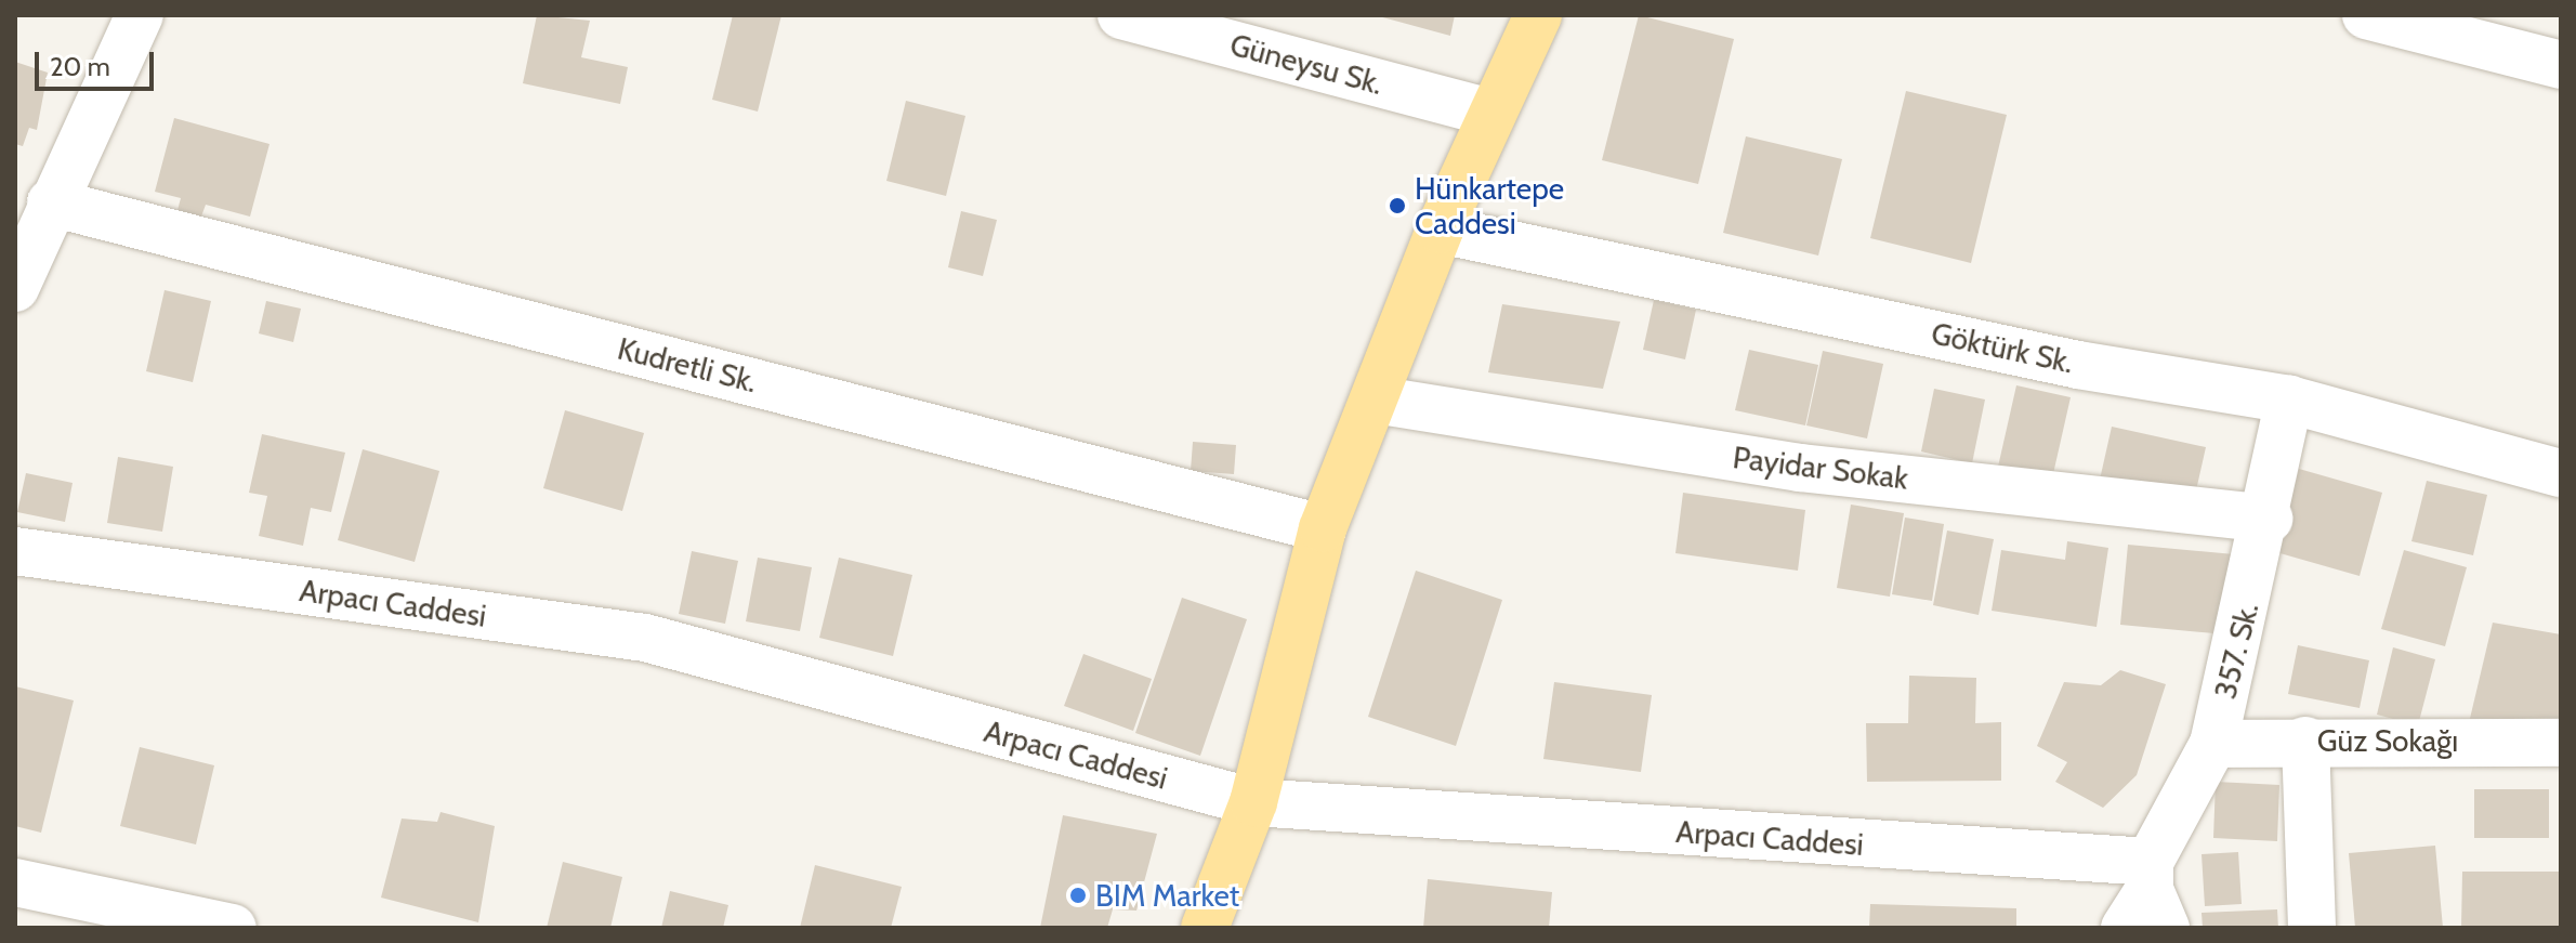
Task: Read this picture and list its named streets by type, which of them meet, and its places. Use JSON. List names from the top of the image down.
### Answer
{
  "streets": {
    "street": [
      "Güneysu Sk.",
      "Göktürk Sk.",
      "Kudretli Sk.",
      "Payidar Sokak",
      "Arpacı Caddesi",
      "357. Sk.",
      "Güz Sokağı"
    ]
  },
  "crossings": [
    ["Göktürk Sk.", "357. Sk."],
    ["Payidar Sokak", "357. Sk."],
    ["Arpacı Caddesi", "357. Sk."],
    ["357. Sk.", "Güz Sokağı"]
  ],
  "places": ["Hünkartepe Caddesi", "BIM Market"],
  "scale_bar": "20 m"
}
